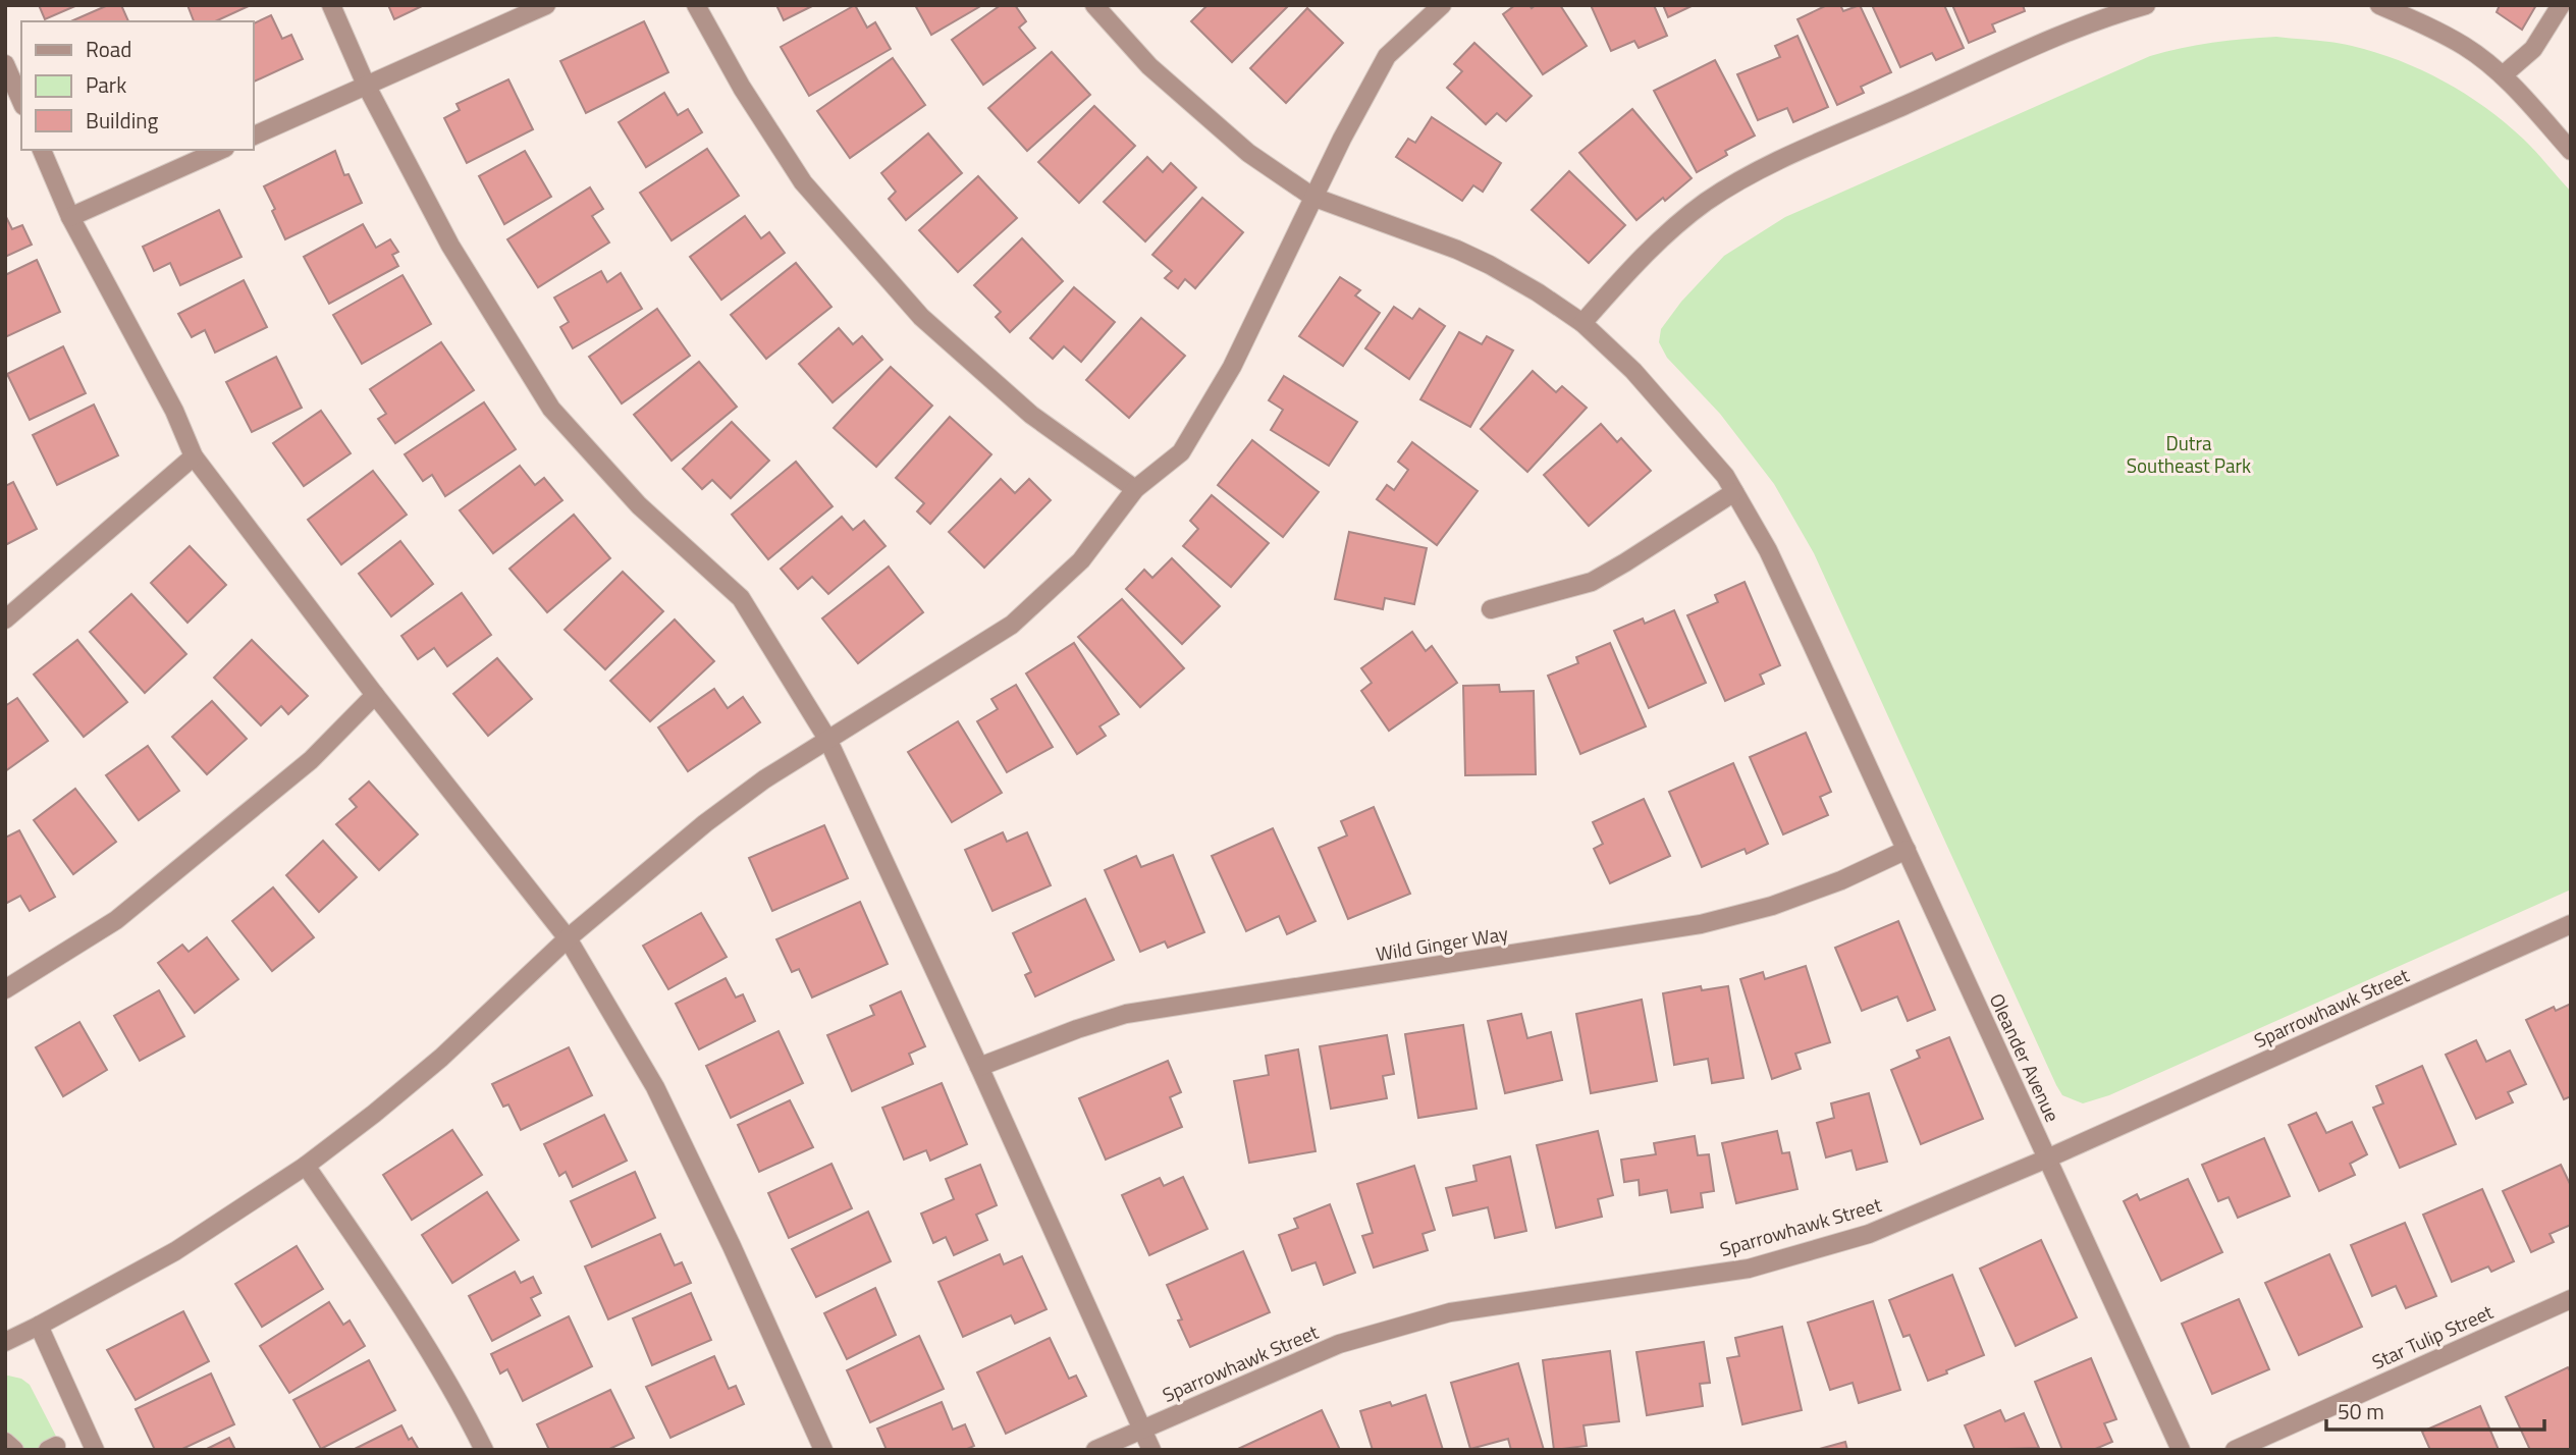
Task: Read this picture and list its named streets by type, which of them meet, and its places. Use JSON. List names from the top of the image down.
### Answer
{
  "streets": {
    "street": [
      "Wild Ginger Way",
      "Sparrowhawk Street",
      "Oleander Avenue",
      "Star Tulip Street"
    ]
  },
  "crossings": [
    ["Wild Ginger Way", "Oleander Avenue"],
    ["Sparrowhawk Street", "Oleander Avenue"]
  ],
  "parks": ["Dutra Southeast Park"],
  "legend": ["Road", "Park", "Building"],
  "scale_bar": "50 m"
}
